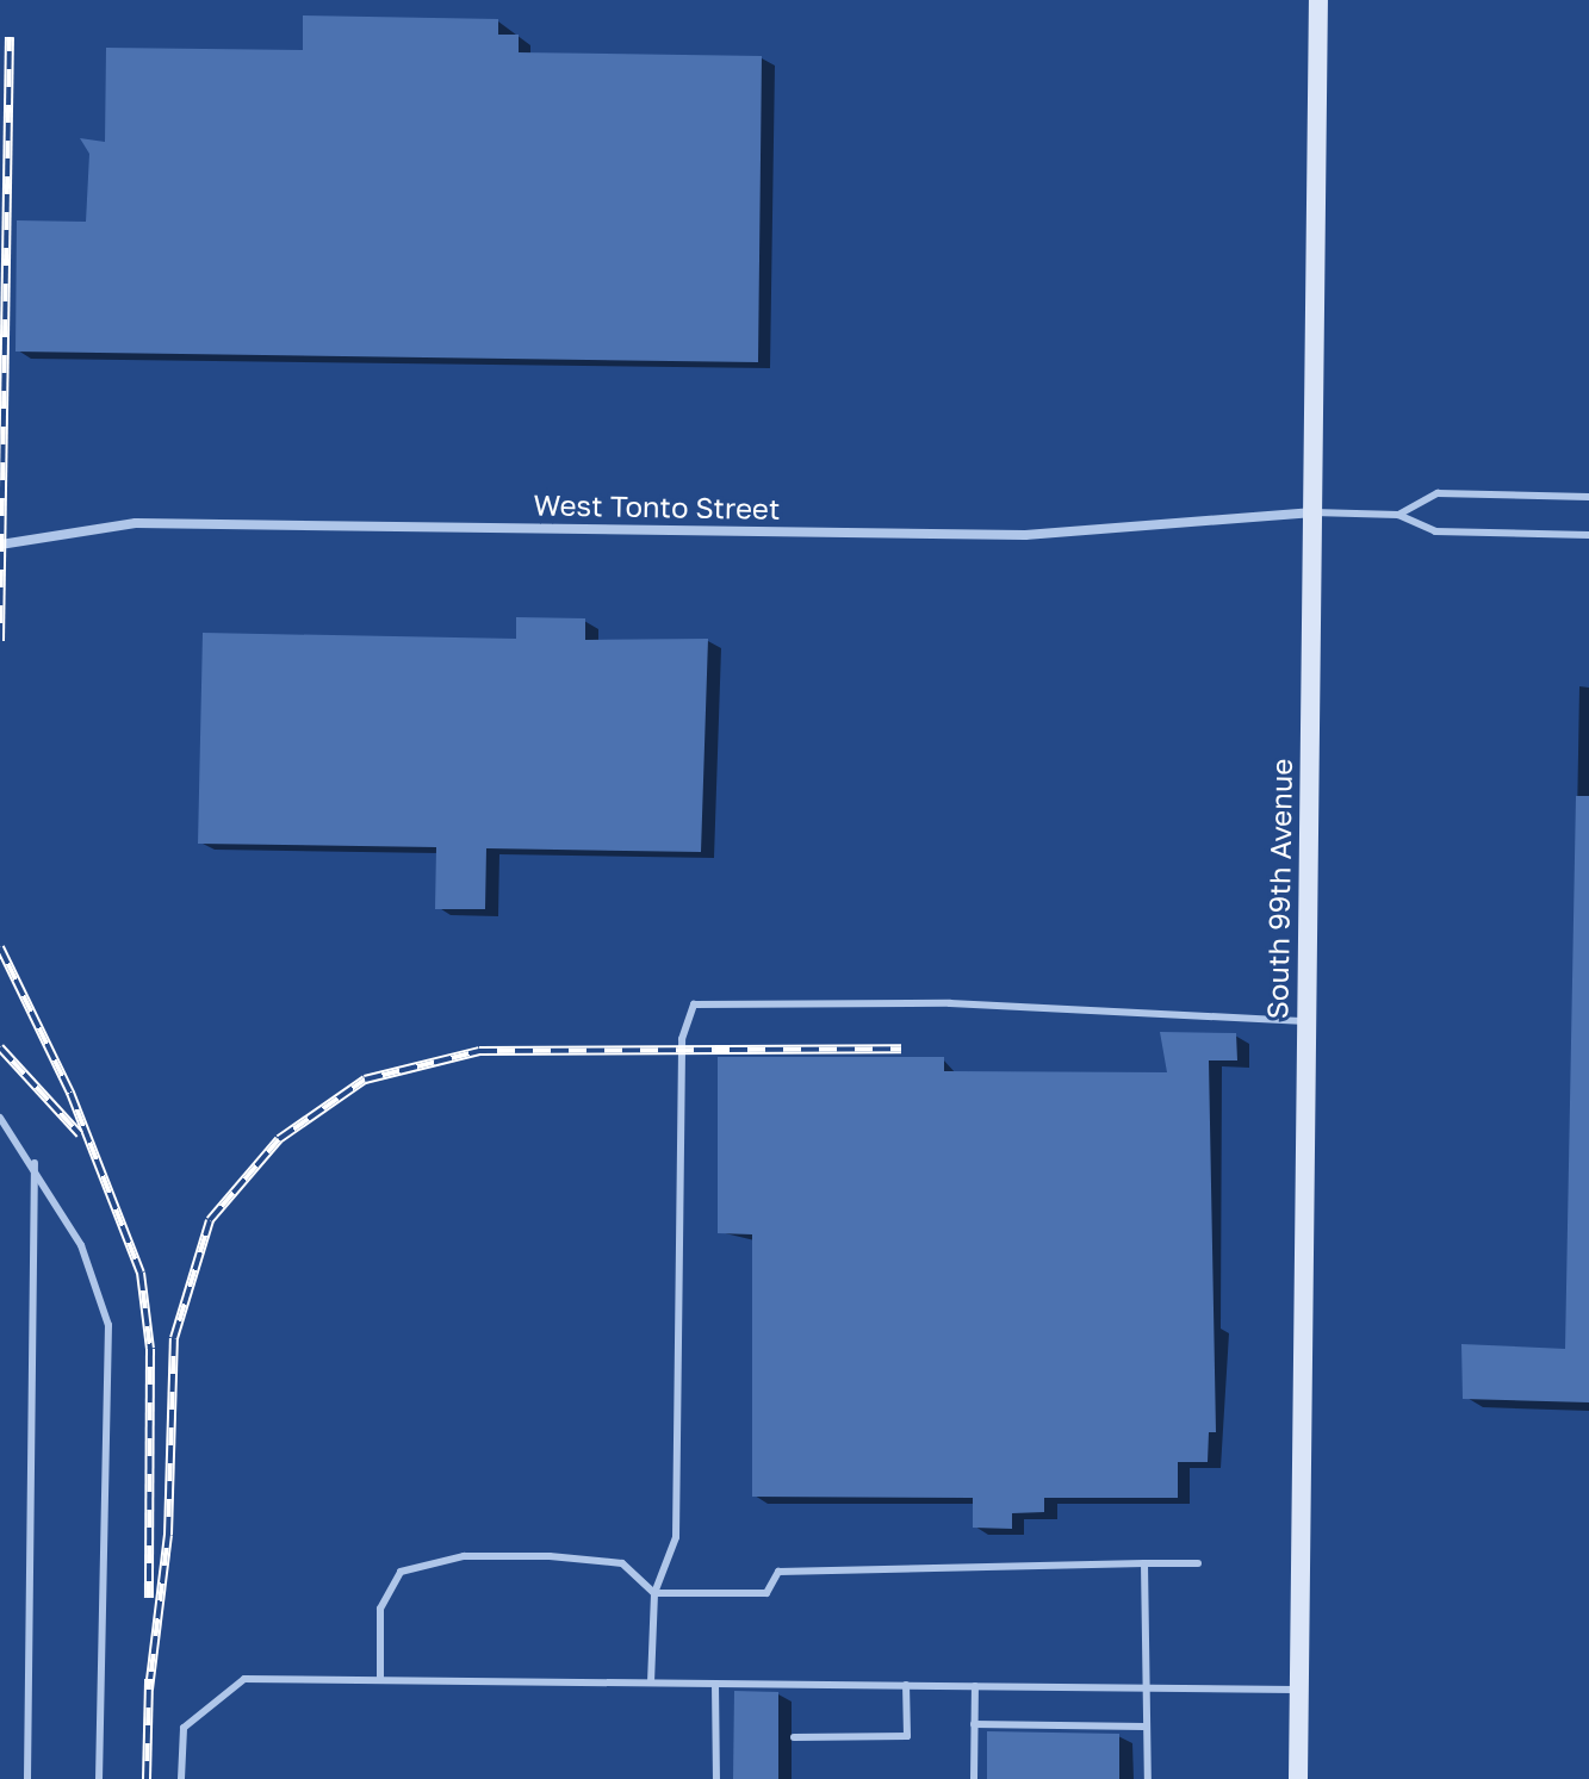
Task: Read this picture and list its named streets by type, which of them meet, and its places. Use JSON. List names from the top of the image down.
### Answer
{
  "streets": {
    "main road": ["South 99th Avenue"],
    "street": ["West Tonto Street"]
  },
  "crossings": [
    ["West Tonto Street", "South 99th Avenue"]
  ]
}
